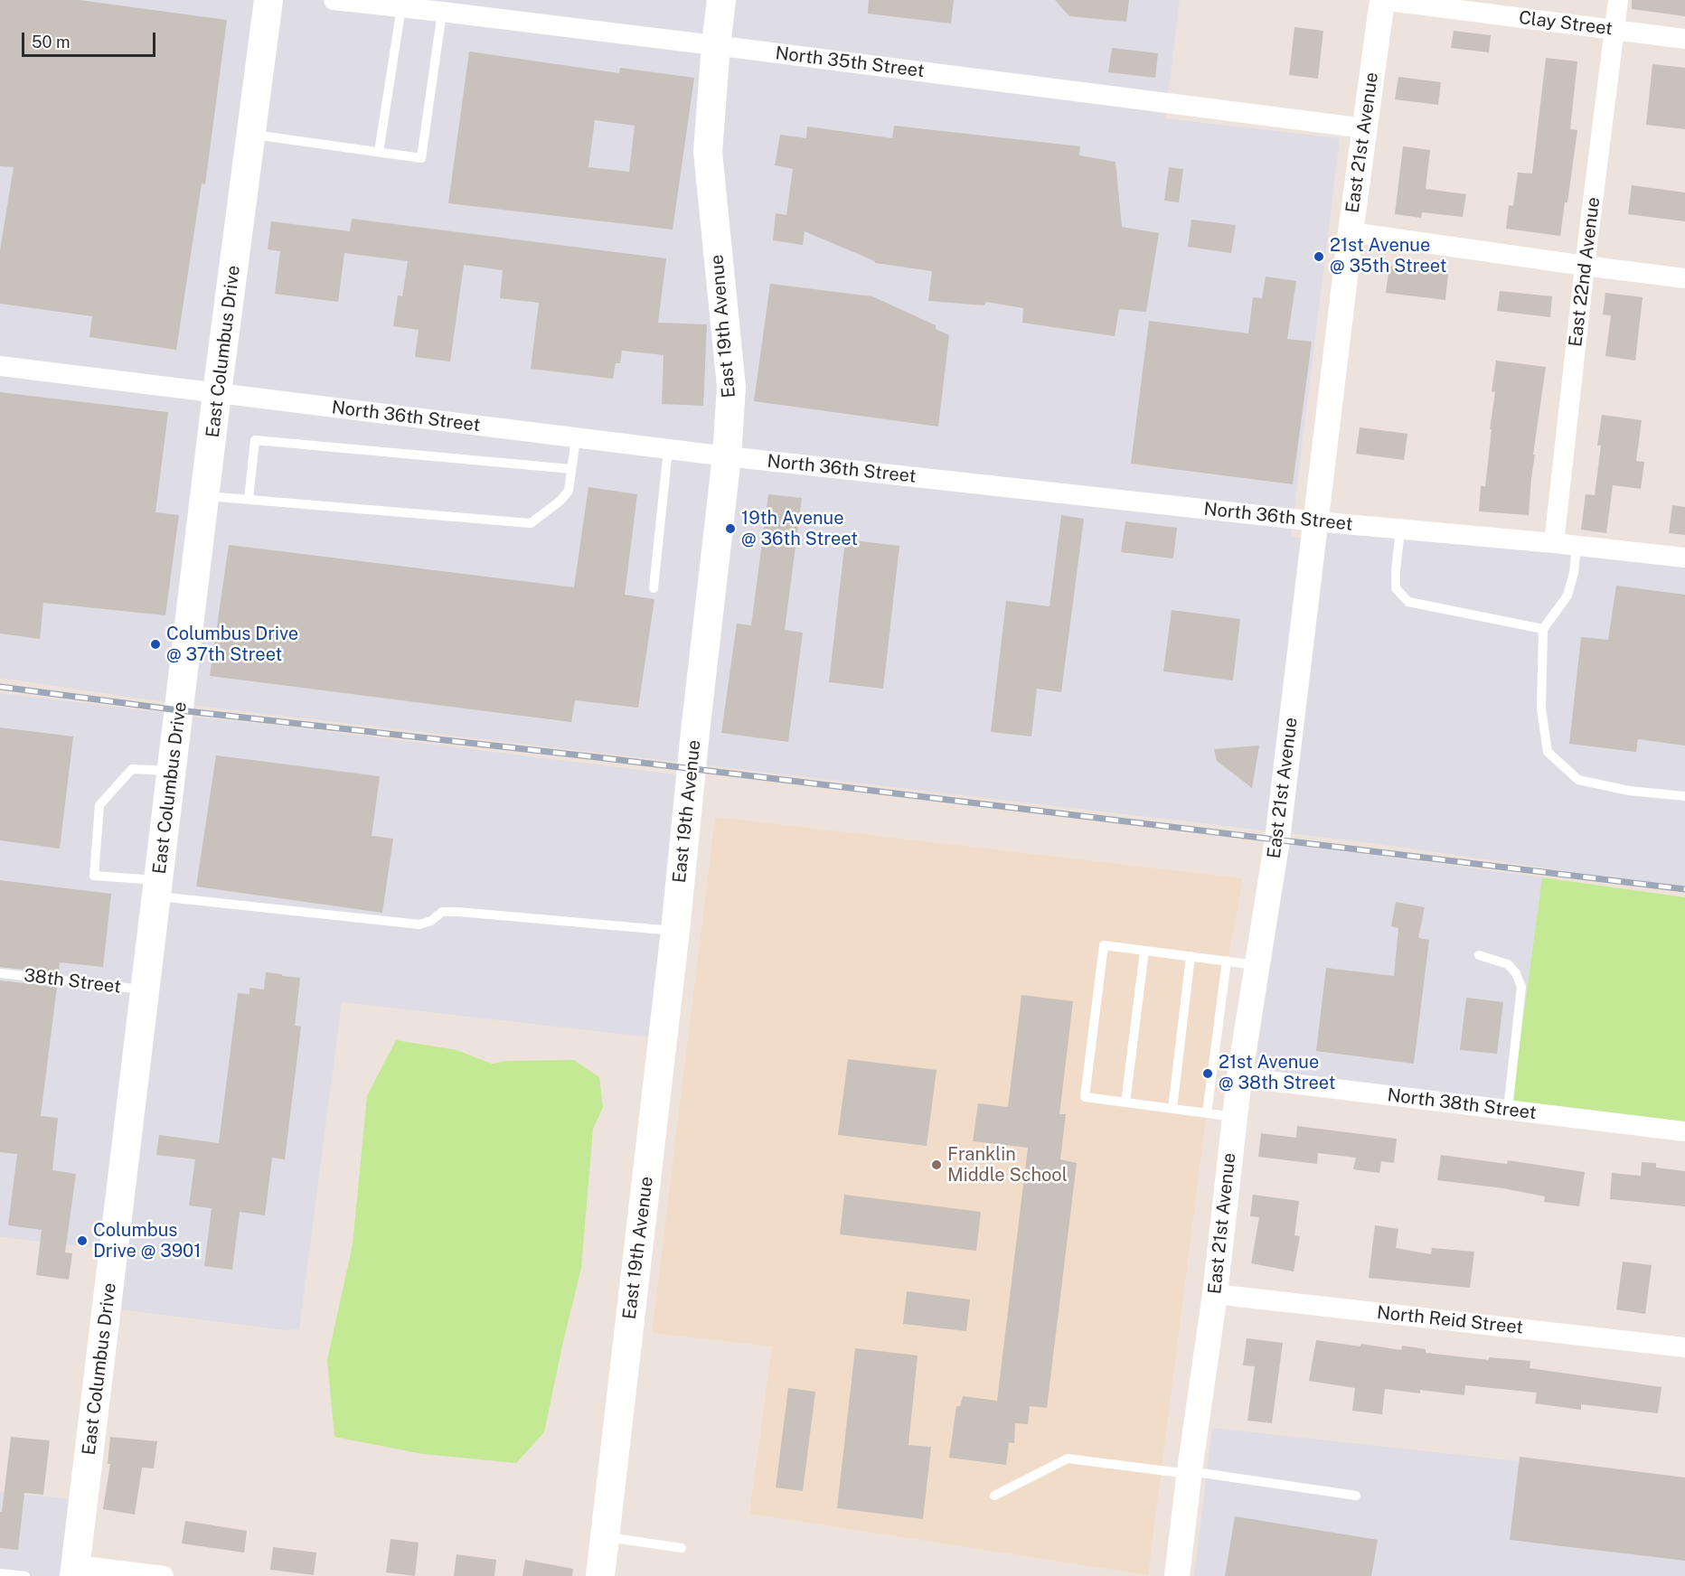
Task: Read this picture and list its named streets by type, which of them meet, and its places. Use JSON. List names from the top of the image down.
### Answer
{
  "streets": {
    "main road": ["East 19th Avenue", "East Columbus Drive"],
    "street": [
      "Clay Street",
      "North 35th Street",
      "East 21st Avenue",
      "East 22nd Avenue",
      "North 36th Street",
      "North 38th Street",
      "North Reid Street"
    ],
    "lane": ["38th Street"]
  },
  "crossings": [
    ["Clay Street", "East 21st Avenue"],
    ["Clay Street", "East 22nd Avenue"],
    ["North 35th Street", "East 21st Avenue"],
    ["North 35th Street", "East 19th Avenue"],
    ["East 21st Avenue", "North 36th Street"],
    ["East 21st Avenue", "North 38th Street"],
    ["East 21st Avenue", "North Reid Street"],
    ["East 22nd Avenue", "North 36th Street"],
    ["East 19th Avenue", "North 36th Street"],
    ["East Columbus Drive", "North 36th Street"],
    ["East Columbus Drive", "38th Street"]
  ],
  "places": [
    "21st Avenue @ 35th Street",
    "19th Avenue @ 36th Street",
    "Columbus Drive @ 37th Street",
    "21st Avenue @ 38th Street",
    "Franklin Middle School",
    "Columbus Drive @ 3901"
  ],
  "scale_bar": "50 m"
}
